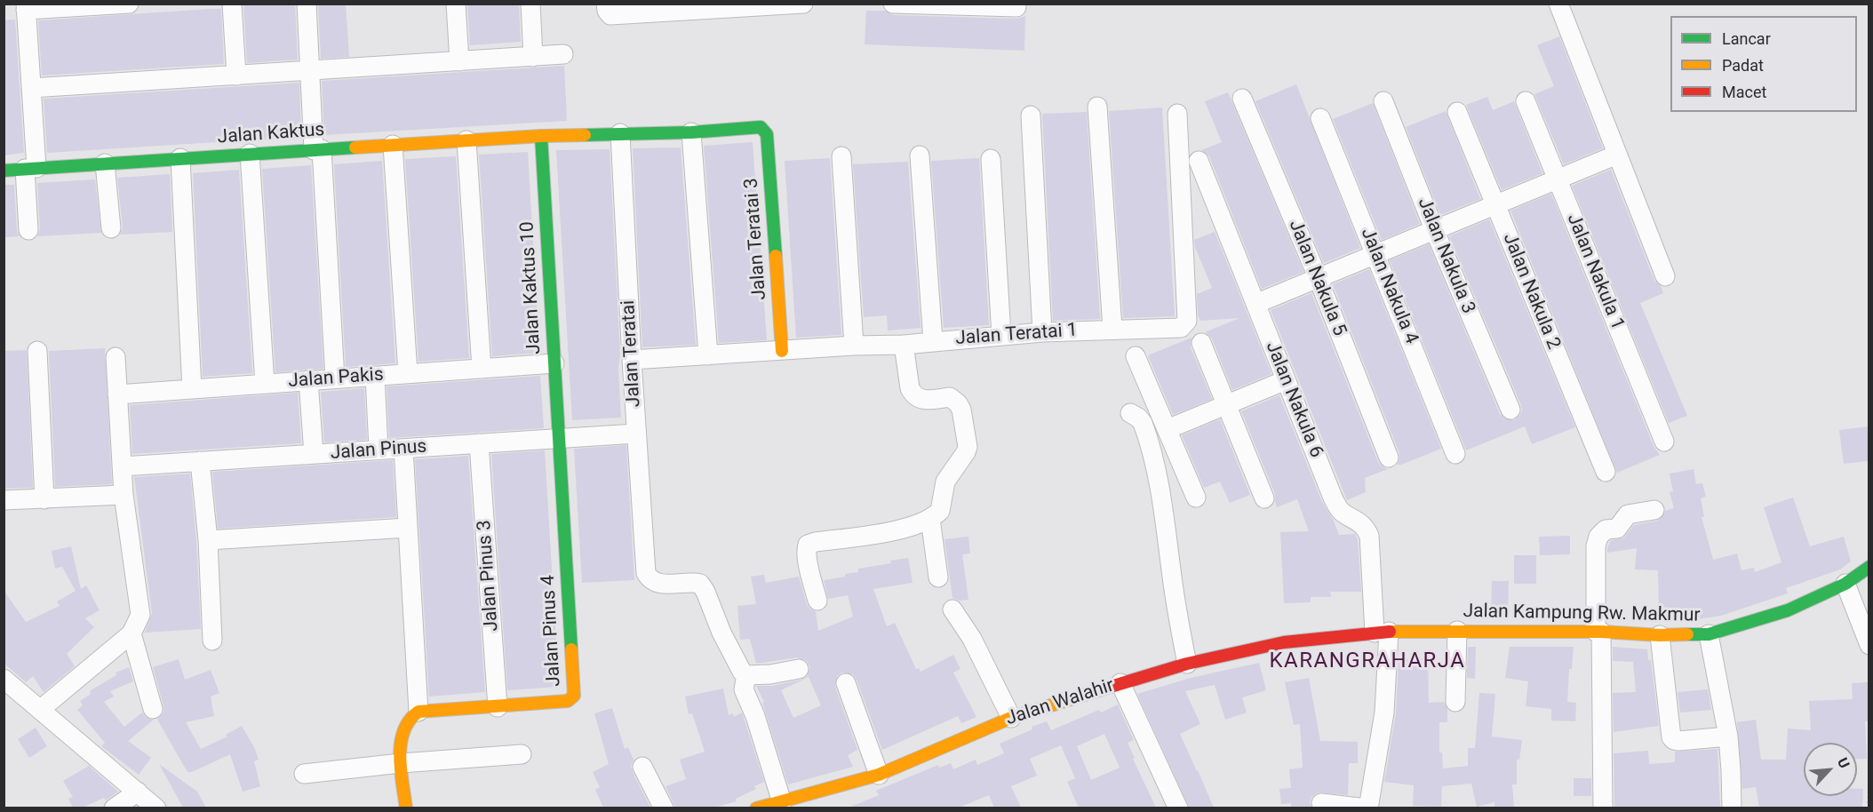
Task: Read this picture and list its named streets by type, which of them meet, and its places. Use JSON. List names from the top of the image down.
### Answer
{
  "streets": {
    "street": [
      "Jalan Kaktus",
      "Jalan Teratai 3",
      "Jalan Nakula 3",
      "Jalan Nakula 1",
      "Jalan Nakula 5",
      "Jalan Nakula 4",
      "Jalan Kaktus 10",
      "Jalan Nakula 2",
      "Jalan Teratai 1",
      "Jalan Teratai",
      "Jalan Pakis",
      "Jalan Nakula 6",
      "Jalan Pinus",
      "Jalan Pinus 3",
      "Jalan Kampung Rw. Makmur",
      "Jalan Pinus 4",
      "Jalan Walahir"
    ]
  },
  "crossings": [
    ["Jalan Kaktus", "Jalan Teratai 3"],
    ["Jalan Kaktus", "Jalan Kaktus 10"],
    ["Jalan Kaktus", "Jalan Teratai"],
    ["Jalan Teratai 3", "Jalan Teratai 1"],
    ["Jalan Kaktus 10", "Jalan Pakis"],
    ["Jalan Kaktus 10", "Jalan Pinus"],
    ["Jalan Kaktus 10", "Jalan Pinus 4"],
    ["Jalan Teratai 1", "Jalan Teratai"],
    ["Jalan Teratai", "Jalan Pinus"],
    ["Jalan Nakula 6", "Jalan Kampung Rw. Makmur"],
    ["Jalan Nakula 6", "Jalan Walahir"],
    ["Jalan Pinus", "Jalan Pinus 3"],
    ["Jalan Pinus", "Jalan Pinus 4"],
    ["Jalan Pinus 3", "Jalan Pinus 4"],
    ["Jalan Kampung Rw. Makmur", "Jalan Walahir"]
  ],
  "districts": ["KARANGRAHARJA"],
  "legend": ["Lancar", "Padat", "Macet"],
  "north": "top right"
}
